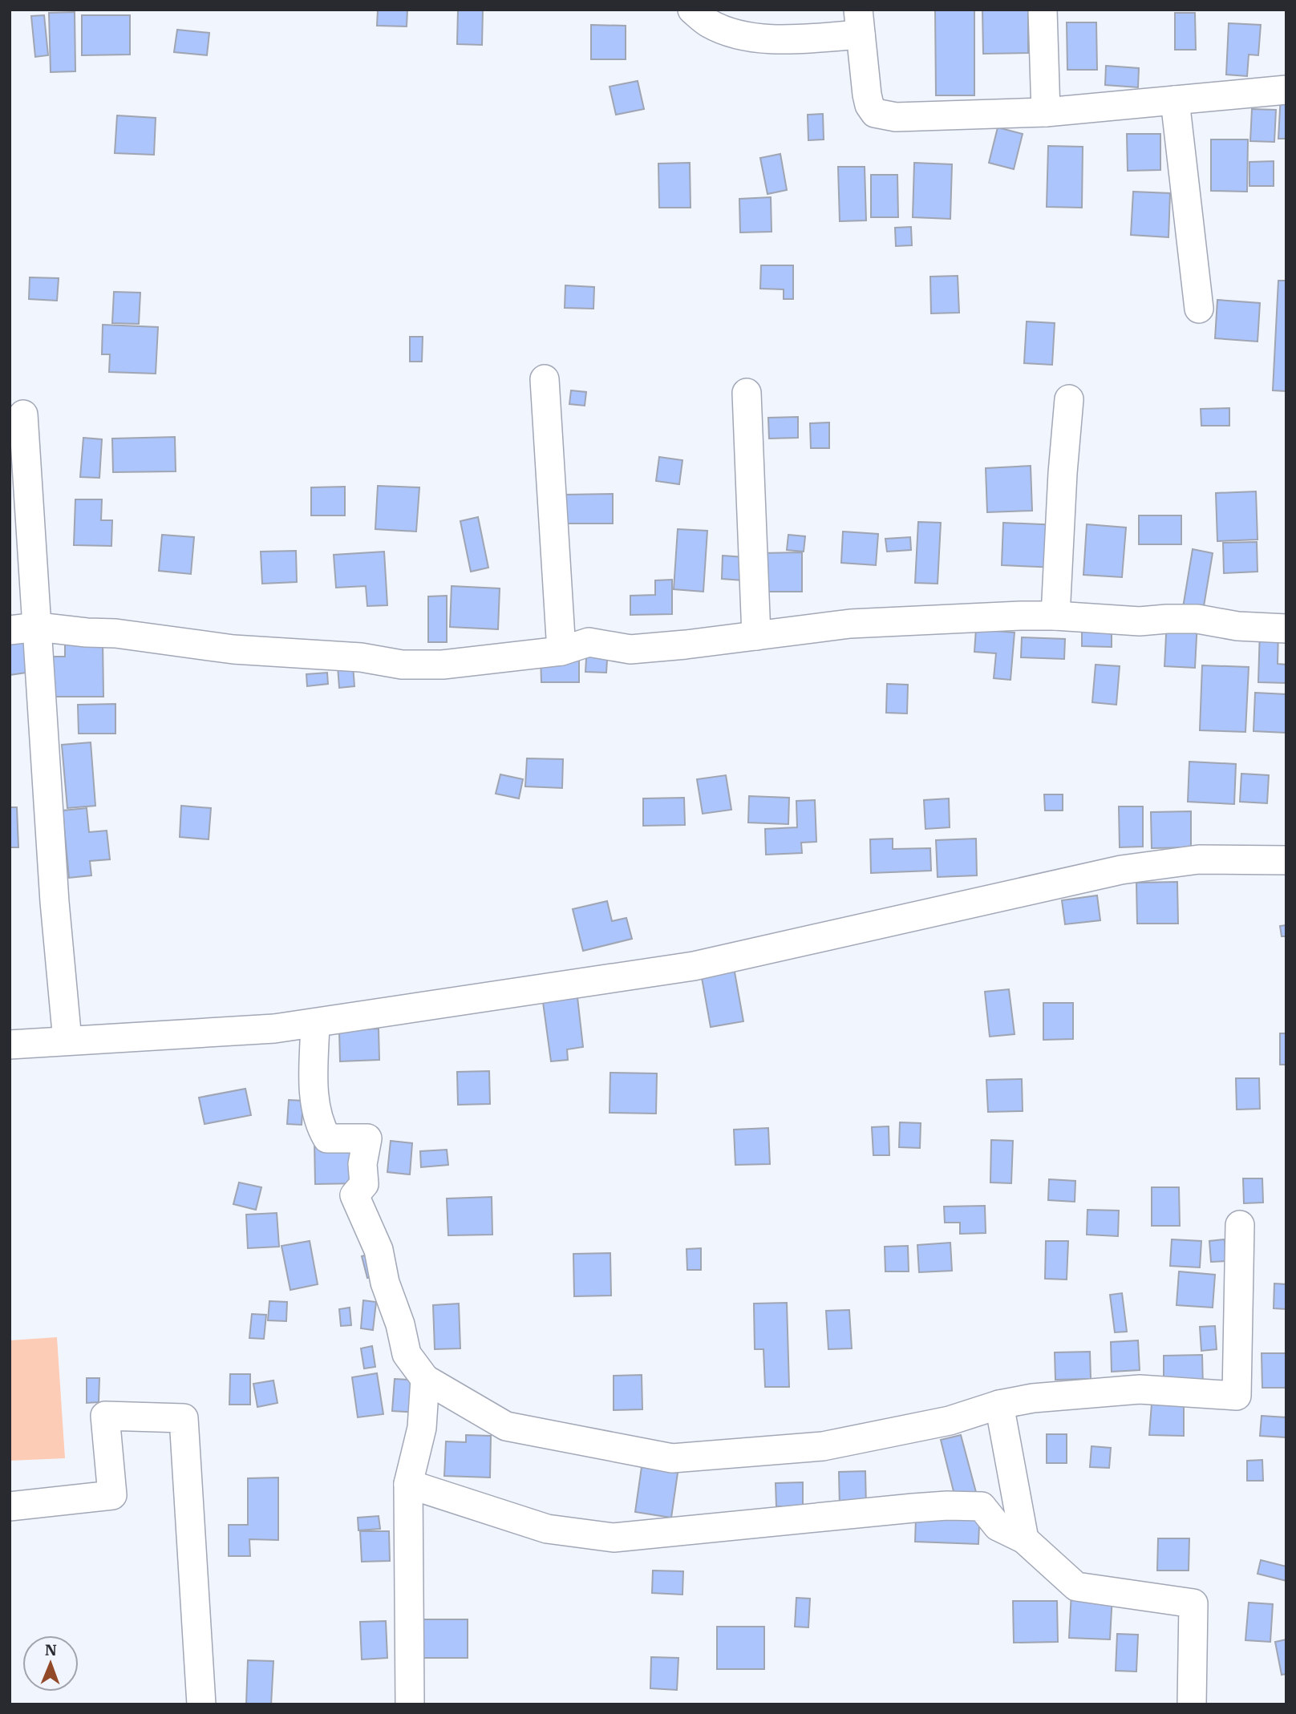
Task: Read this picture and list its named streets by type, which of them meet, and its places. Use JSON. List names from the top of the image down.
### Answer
{
  "north": "top"
}
